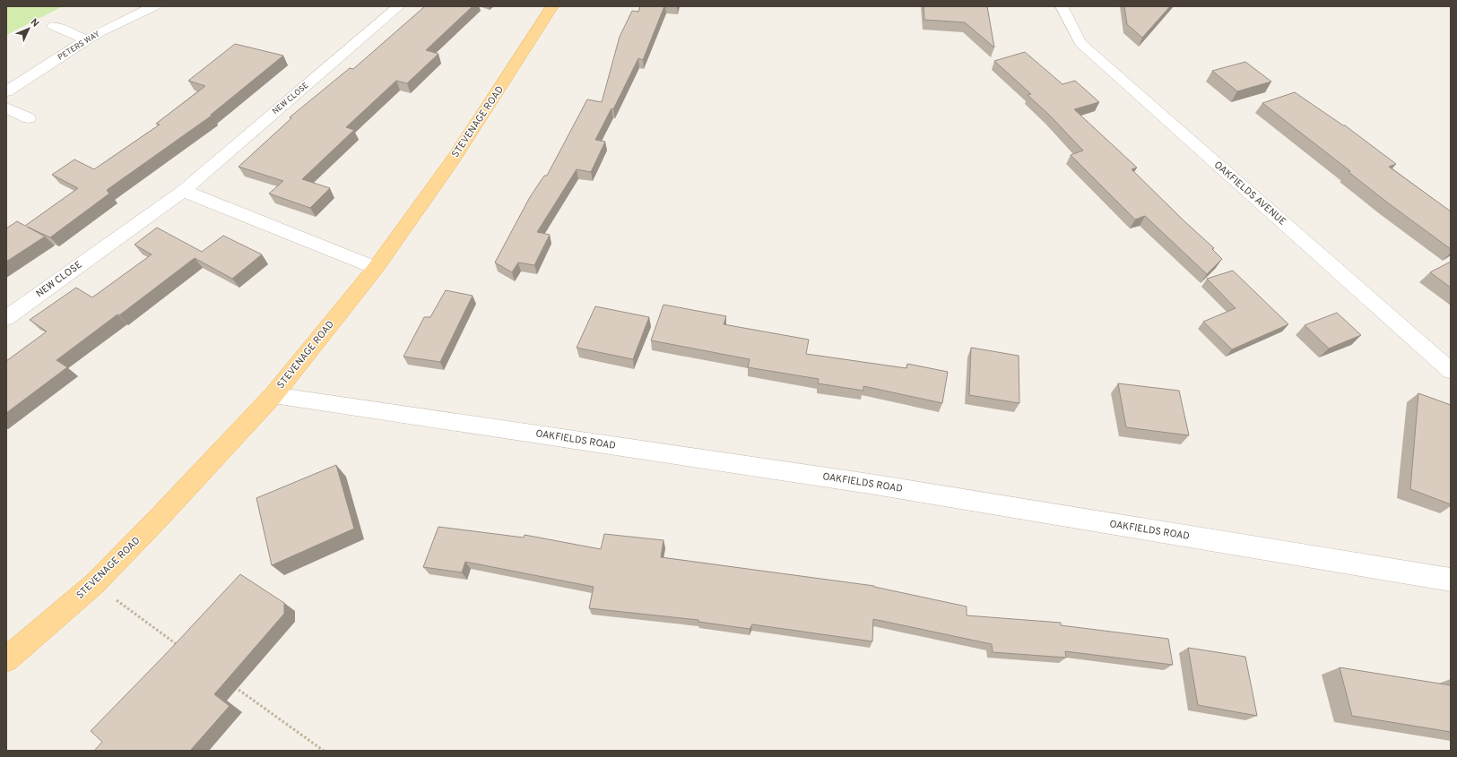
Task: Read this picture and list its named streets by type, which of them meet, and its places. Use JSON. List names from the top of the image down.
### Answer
{
  "streets": {
    "main road": ["STEVENAGE ROAD"],
    "street": [
      "PETERS WAY",
      "NEW CLOSE",
      "OAKFIELDS AVENUE",
      "OAKFIELDS ROAD"
    ]
  },
  "crossings": [
    ["STEVENAGE ROAD", "OAKFIELDS ROAD"]
  ],
  "north": "top right"
}
